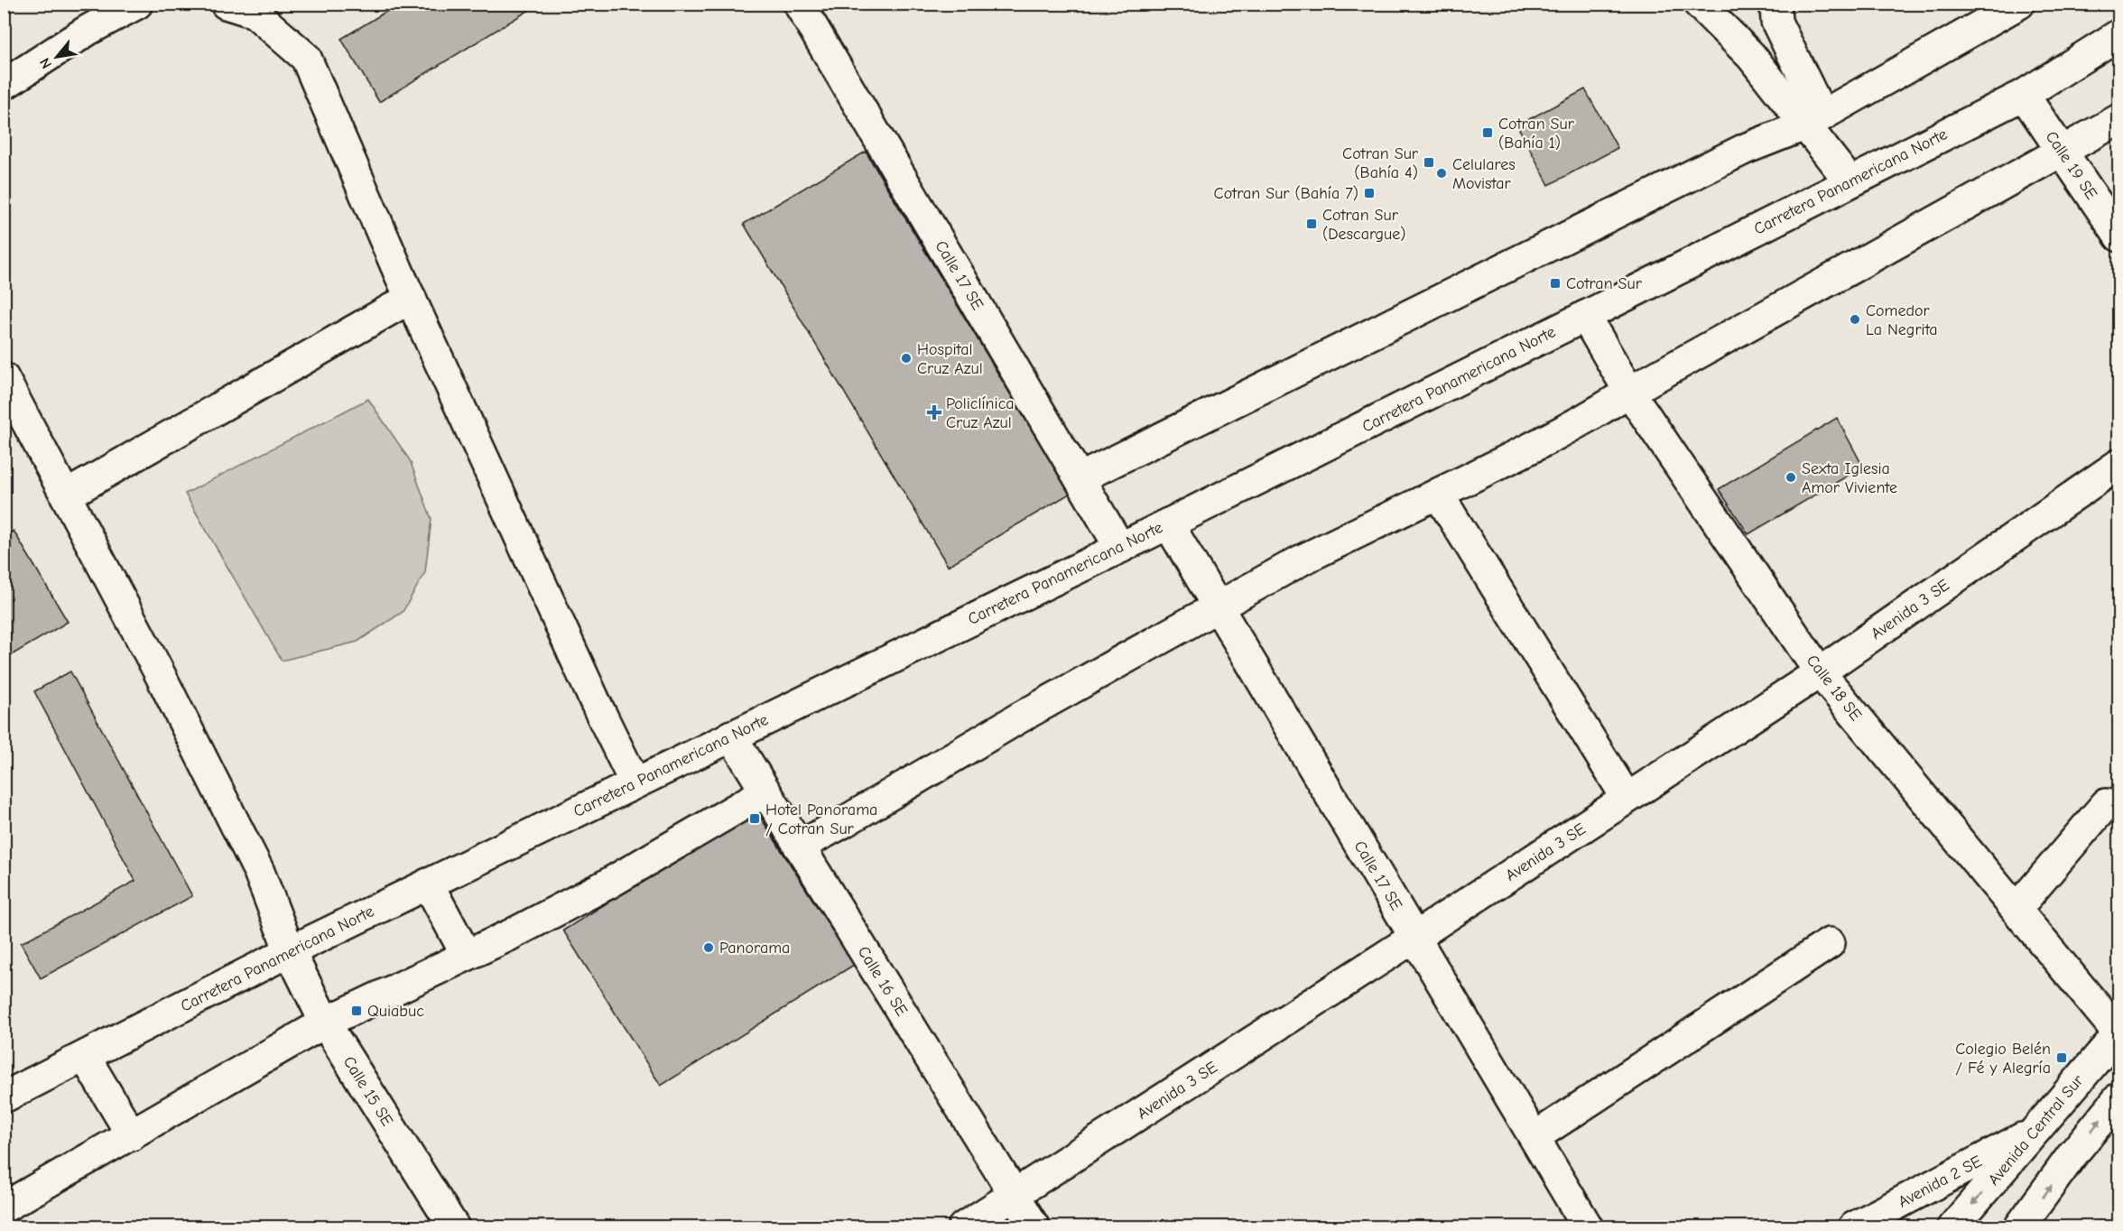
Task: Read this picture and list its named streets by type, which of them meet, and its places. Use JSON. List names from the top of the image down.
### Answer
{
  "streets": {
    "main road": [
      "Calle 19 SE",
      "Carretera Panamericana Norte",
      "Calle 17 SE",
      "Avenida 3 SE",
      "Calle 18 SE",
      "Calle 16 SE",
      "Calle 15 SE",
      "Avenida Central Sur",
      "Avenida 2 SE"
    ]
  },
  "crossings": [
    ["Calle 19 SE", "Carretera Panamericana Norte"],
    ["Carretera Panamericana Norte", "Calle 17 SE"],
    ["Carretera Panamericana Norte", "Calle 18 SE"],
    ["Carretera Panamericana Norte", "Calle 16 SE"],
    ["Carretera Panamericana Norte", "Calle 15 SE"],
    ["Calle 17 SE", "Avenida 3 SE"],
    ["Avenida 3 SE", "Calle 18 SE"],
    ["Avenida 3 SE", "Calle 16 SE"],
    ["Calle 18 SE", "Avenida Central Sur"],
    ["Avenida Central Sur", "Avenida 2 SE"]
  ],
  "places": {
    "transit": [
      "Cotran Sur (Bahía 1)",
      "Cotran Sur (Bahía 4)",
      "Cotran Sur (Bahía 7)",
      "Cotran Sur (Descargue)",
      "Cotran Sur",
      "Hotel Panorama / Cotran Sur",
      "Quiabuc",
      "Colegio Belén / Fé y Alegría"
    ],
    "other": [
      "Celulares Movistar",
      "Comedor La Negrita",
      "Hospital Cruz Azul",
      "Sexta Iglesia Amor Viviente",
      "Panorama"
    ],
    "health": ["Policlínica Cruz Azul"]
  },
  "north": "bottom left"
}
